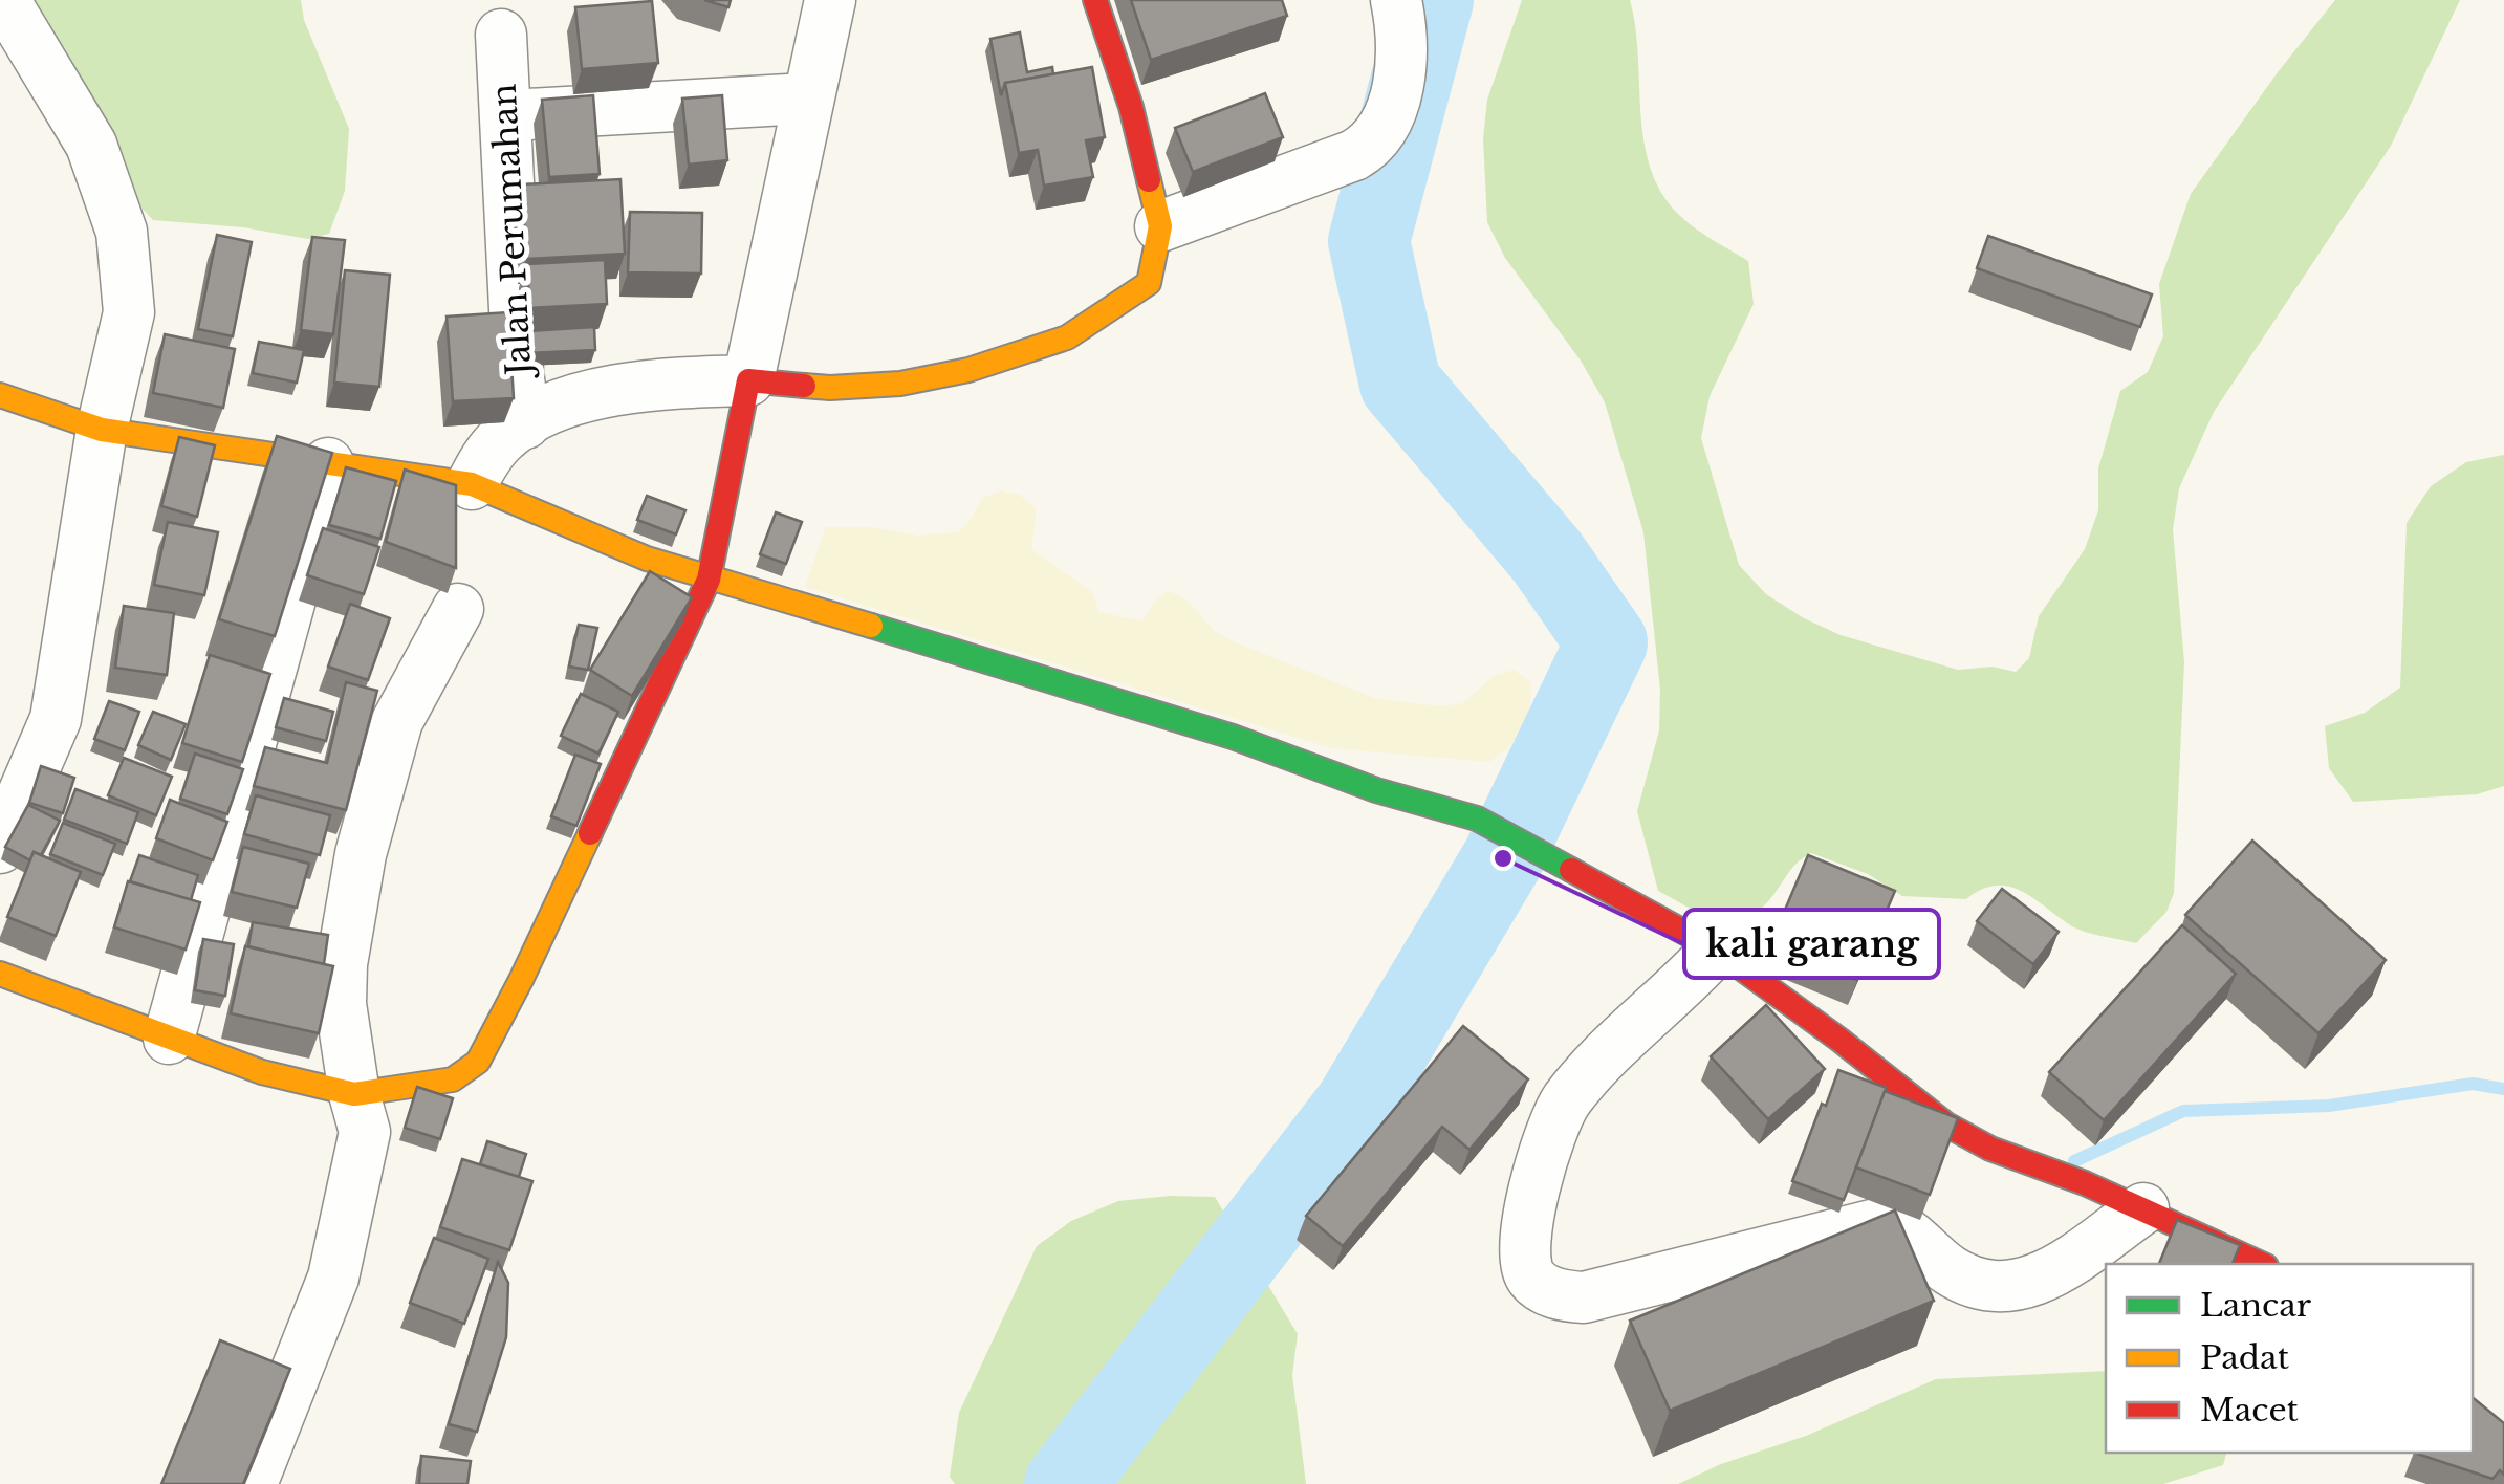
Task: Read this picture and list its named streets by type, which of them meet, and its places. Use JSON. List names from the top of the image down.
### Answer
{
  "streets": {
    "street": ["Jalan Perumahan"]
  },
  "places": ["kali garang"],
  "legend": ["Lancar", "Padat", "Macet"]
}
